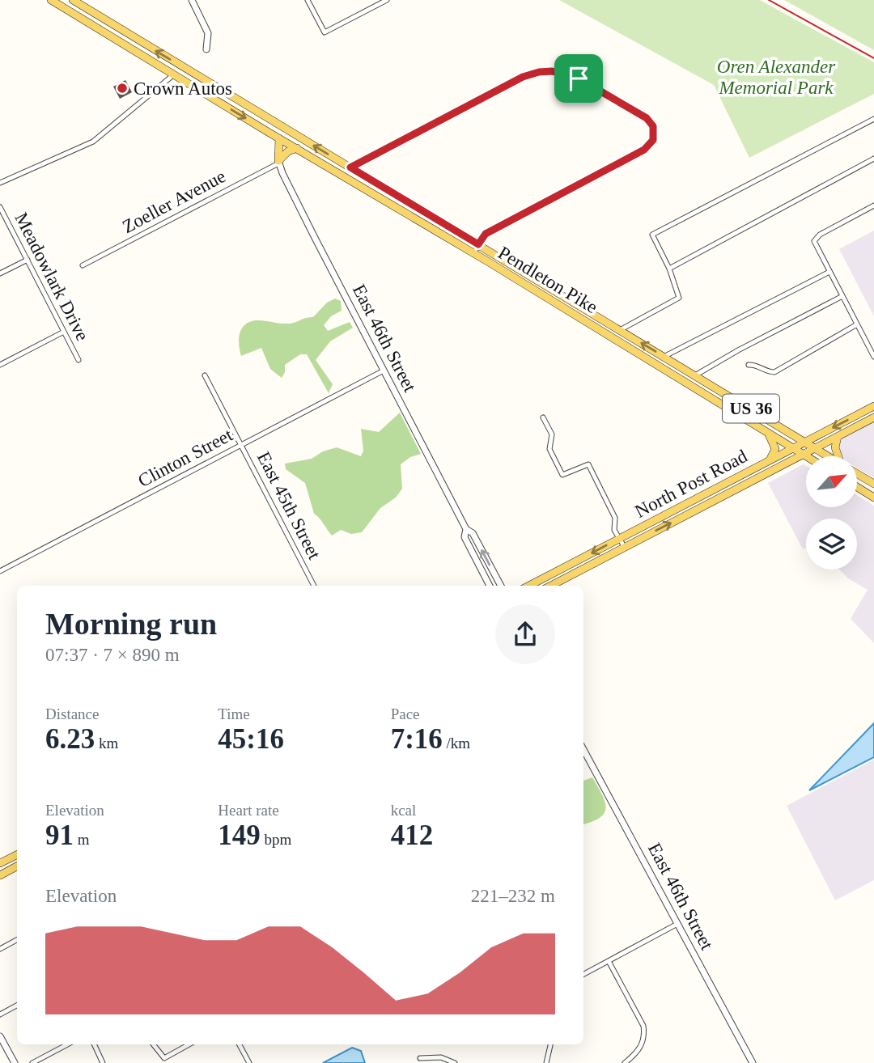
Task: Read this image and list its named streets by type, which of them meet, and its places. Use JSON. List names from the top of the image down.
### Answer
{
  "streets": {
    "main road": ["Pendleton Pike", "US 36", "North Post Road"],
    "street": [
      "Zoeller Avenue",
      "Meadowlark Drive",
      "East 46th Street",
      "Clinton Street",
      "East 45th Street"
    ]
  },
  "crossings": [
    ["Zoeller Avenue", "East 46th Street"],
    ["Pendleton Pike", "North Post Road"],
    ["East 46th Street", "Clinton Street"],
    ["Clinton Street", "East 45th Street"]
  ],
  "parks": ["Oren Alexander Memorial Park"],
  "places": ["Crown Autos"],
  "north": "top right",
  "page": {
    "heading": ["Morning run", "07:37 · 7 × 890 m"],
    "stats": [
      ["Distance", "6.23 km"],
      ["Time", "45:16"],
      ["Pace", "7:16 /km"],
      ["Elevation", "91 m"],
      ["Heart rate", "149 bpm"],
      ["kcal", "412"]
    ],
    "chart": ["Elevation", "221–232 m"]
  }
}
